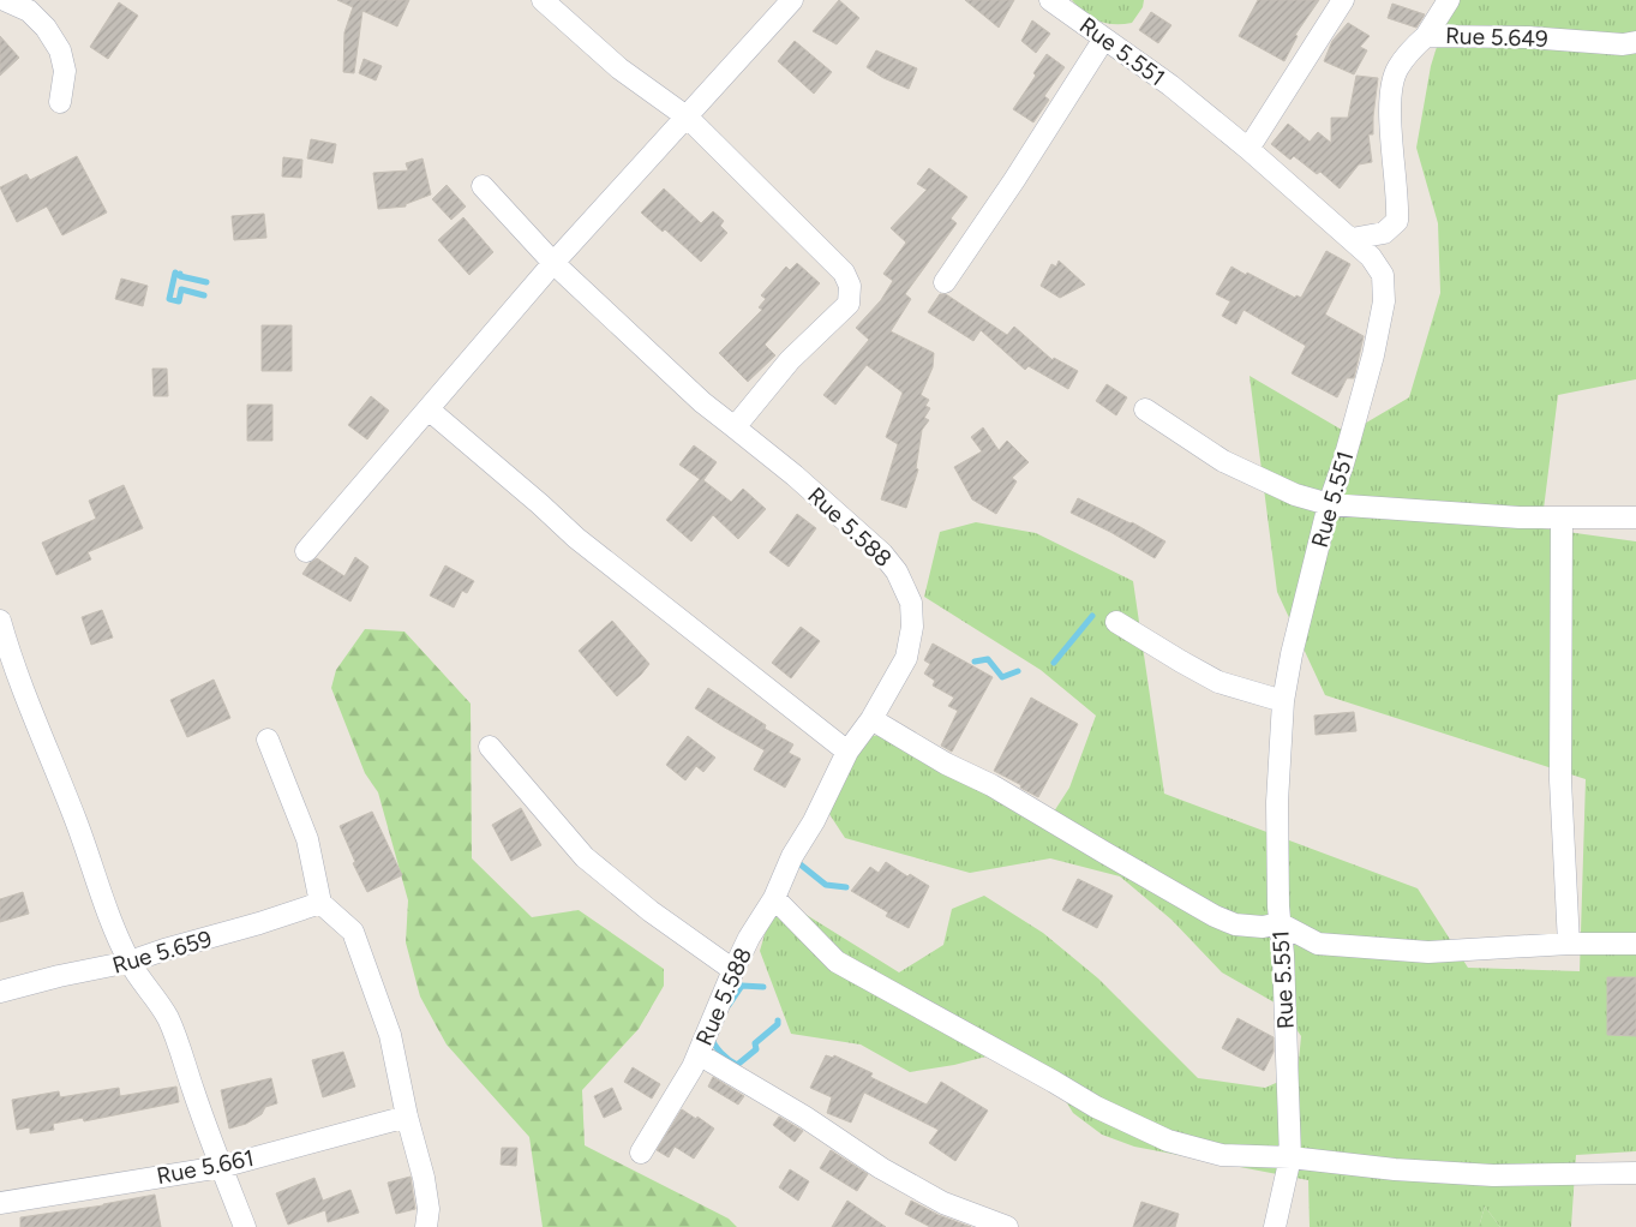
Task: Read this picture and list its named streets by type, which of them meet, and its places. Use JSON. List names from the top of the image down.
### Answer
{
  "streets": {
    "street": [
      "Rue 5.649",
      "Rue 5.551",
      "Rue 5.588",
      "Rue 5.659",
      "Rue 5.661"
    ]
  },
  "crossings": [
    ["Rue 5.649", "Rue 5.551"]
  ]
}
